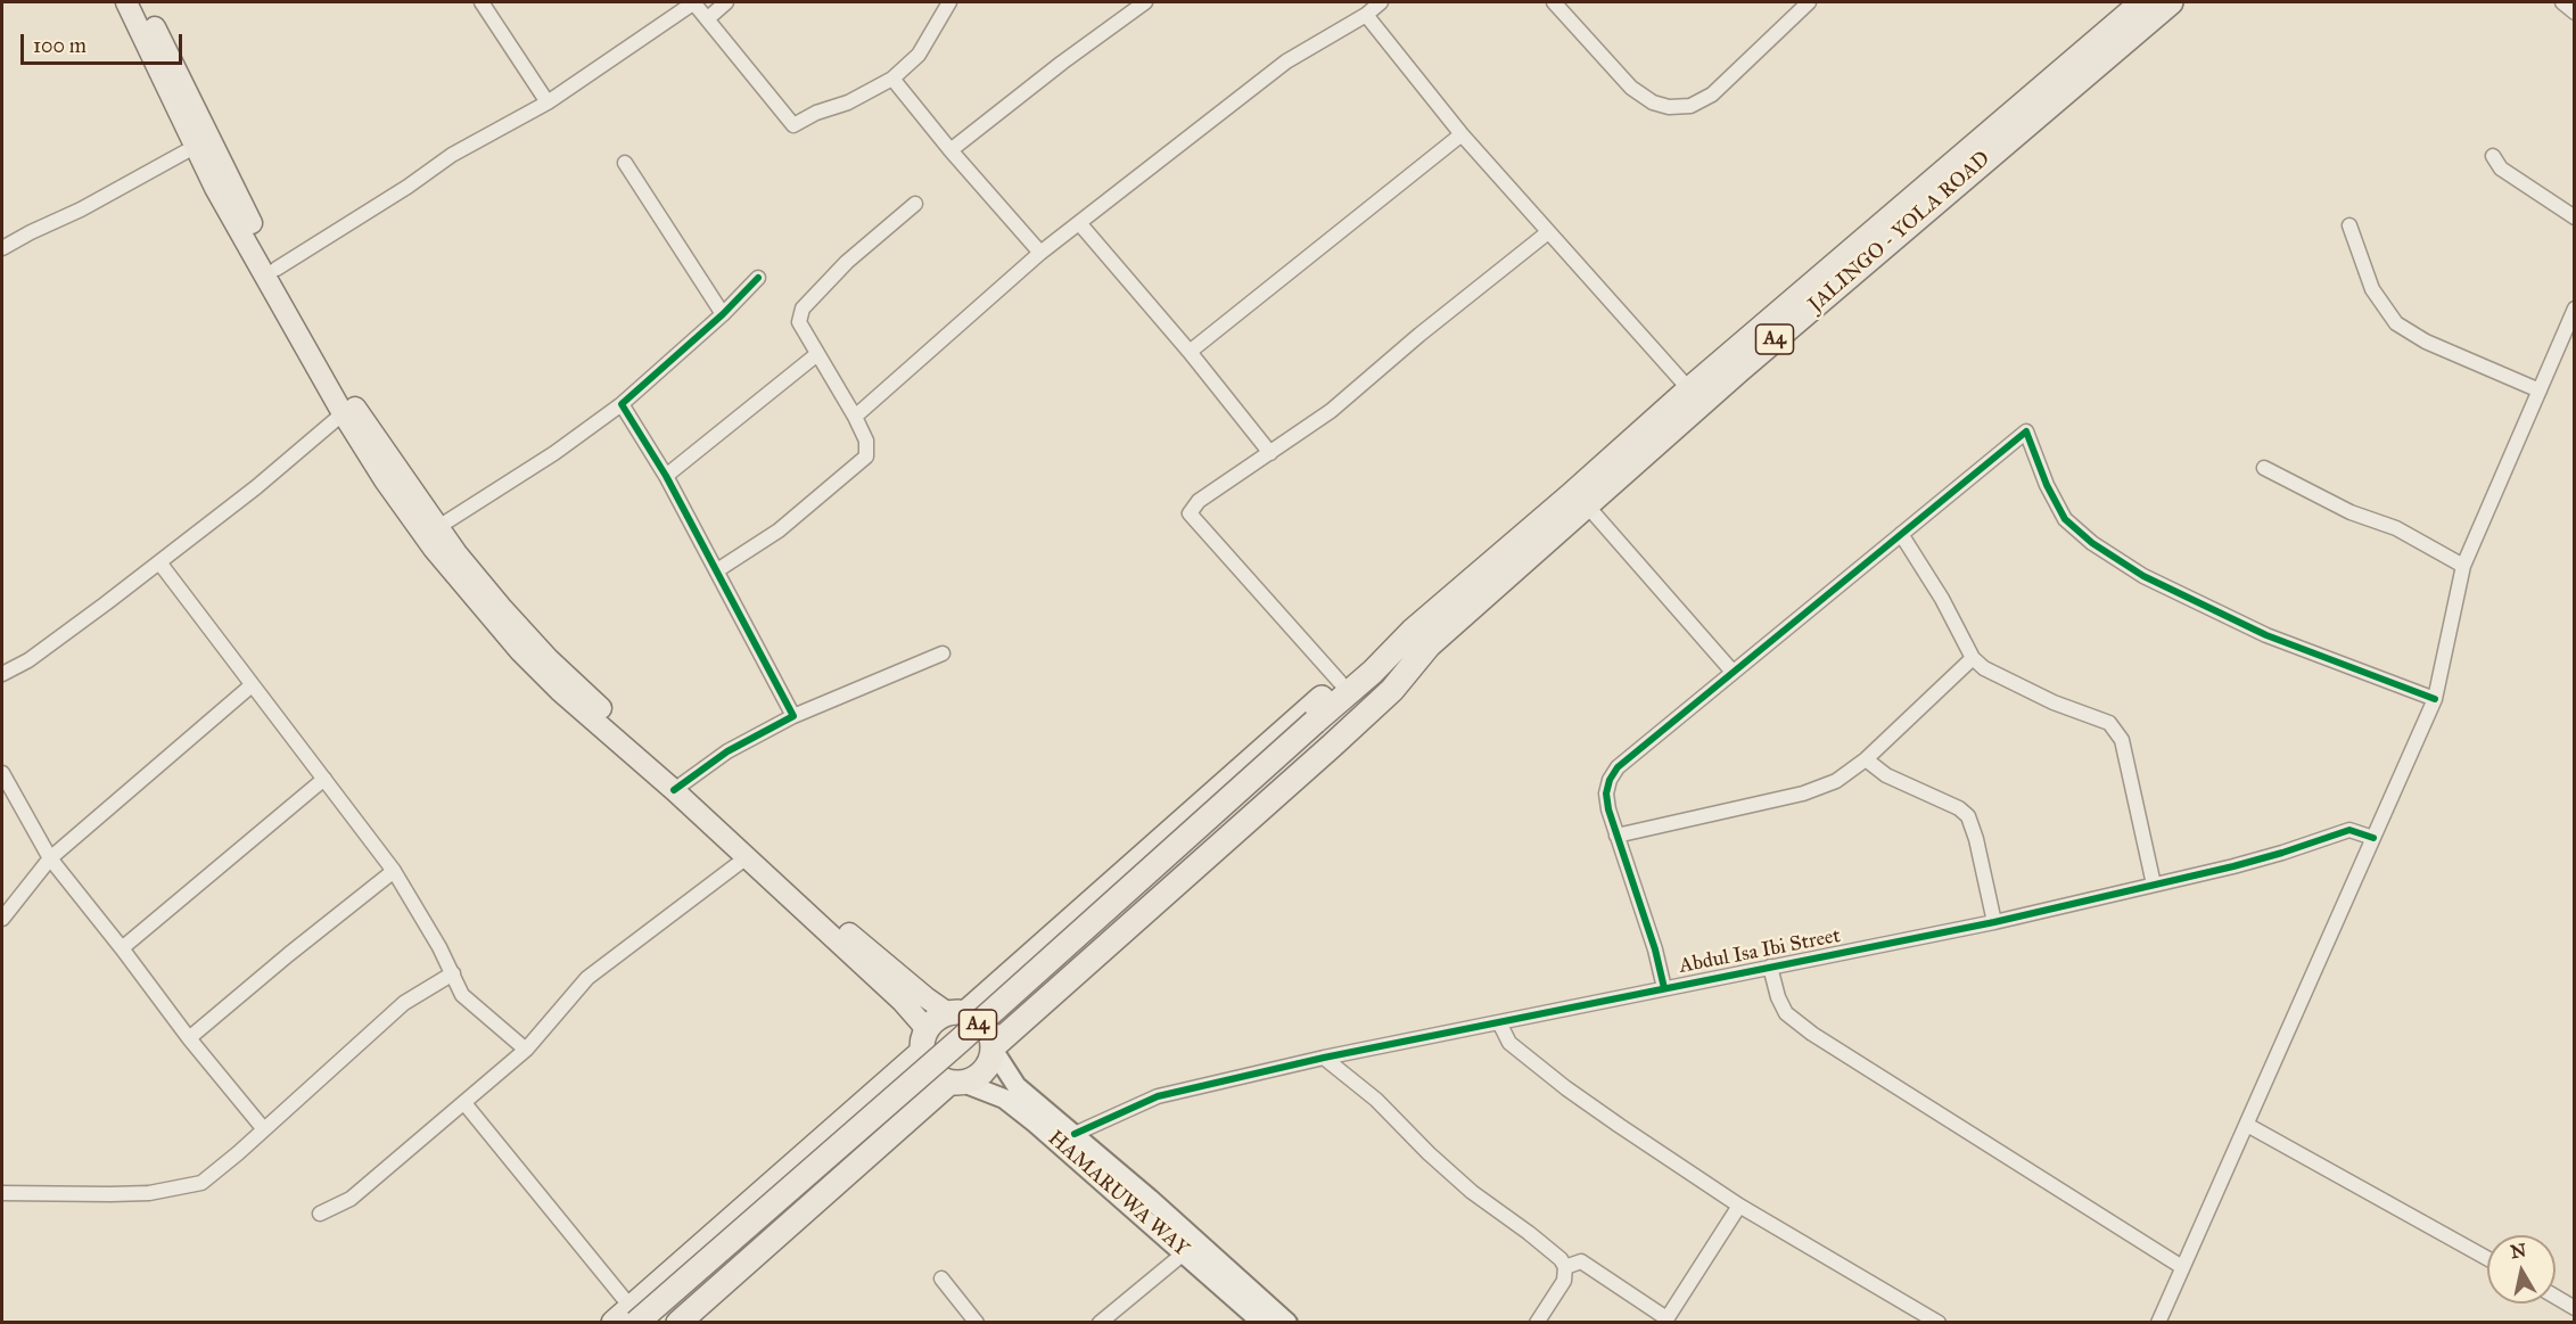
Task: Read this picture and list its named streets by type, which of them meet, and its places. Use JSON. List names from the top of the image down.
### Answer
{
  "streets": {
    "highway": ["JALINGO - YOLA ROAD", "A4"],
    "main road": ["HAMARUWA WAY"],
    "street": ["Abdul Isa Ibi Street"]
  },
  "crossings": [
    ["JALINGO - YOLA ROAD", "A4"],
    ["JALINGO - YOLA ROAD", "HAMARUWA WAY"],
    ["A4", "HAMARUWA WAY"]
  ],
  "scale_bar": "100 m",
  "north": "top"
}
